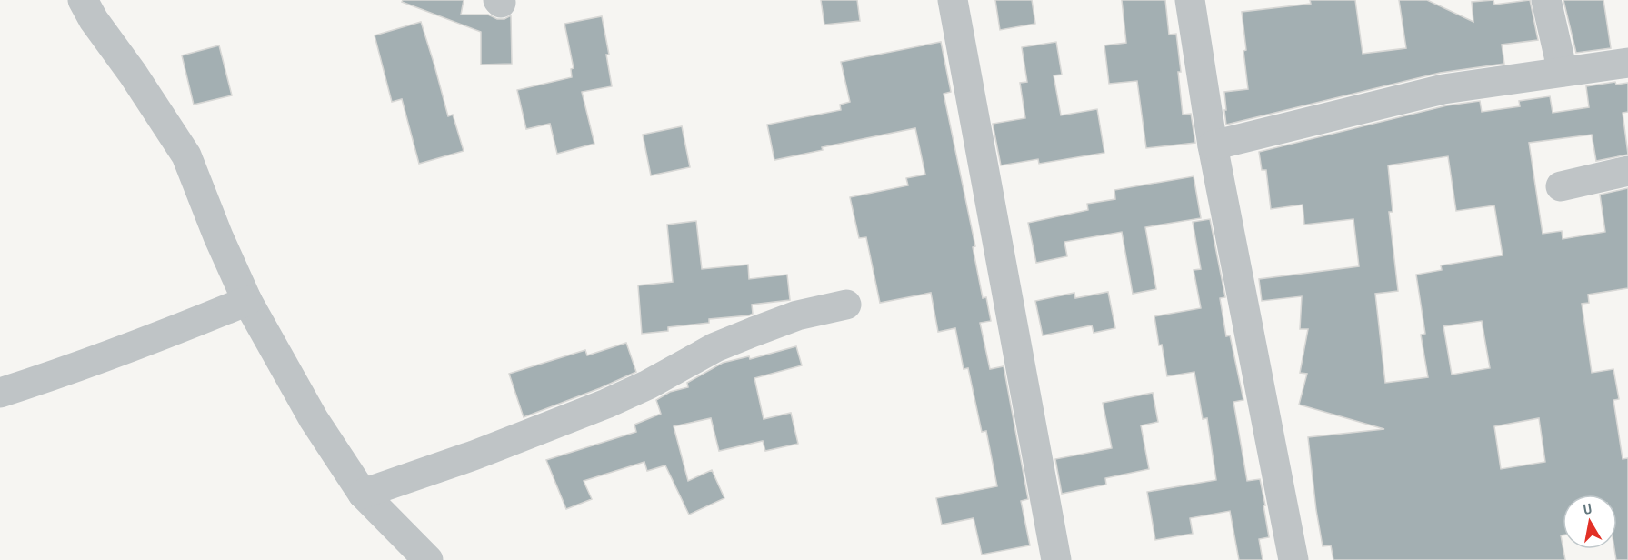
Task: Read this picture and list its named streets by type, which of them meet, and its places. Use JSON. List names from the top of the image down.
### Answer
{
  "north": "top"
}
